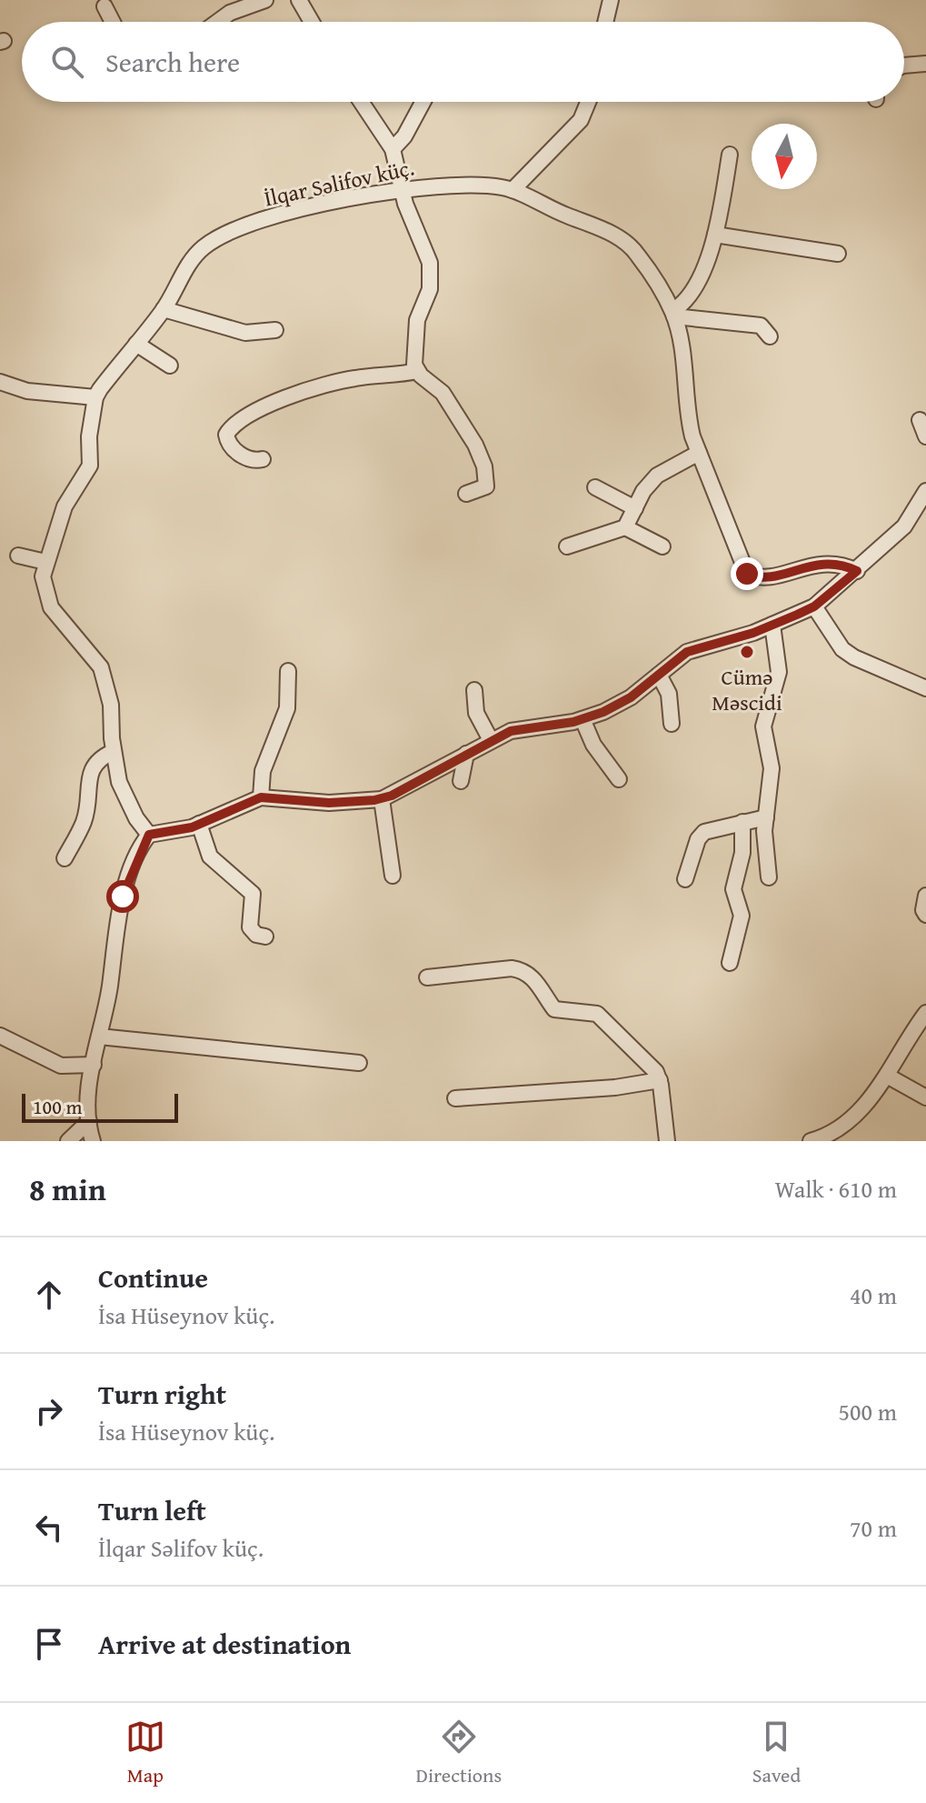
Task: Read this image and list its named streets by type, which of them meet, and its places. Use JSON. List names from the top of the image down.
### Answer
{
  "streets": {
    "street": ["İlqar Səlifov küç."]
  },
  "places": ["Cümə Məscidi"],
  "scale_bar": "100 m",
  "north": "bottom",
  "page": {
    "search": "Search here",
    "scale": "100 m",
    "heading": ["8 min", "Walk · 610 m"],
    "list": [
      ["Continue", "İsa Hüseynov küç.", "40 m"],
      ["Turn right", "İsa Hüseynov küç.", "500 m"],
      ["Turn left", "İlqar Səlifov küç.", "70 m"],
      "Arrive at destination"
    ],
    "nav": ["Map", "Directions", "Saved"]
  }
}
